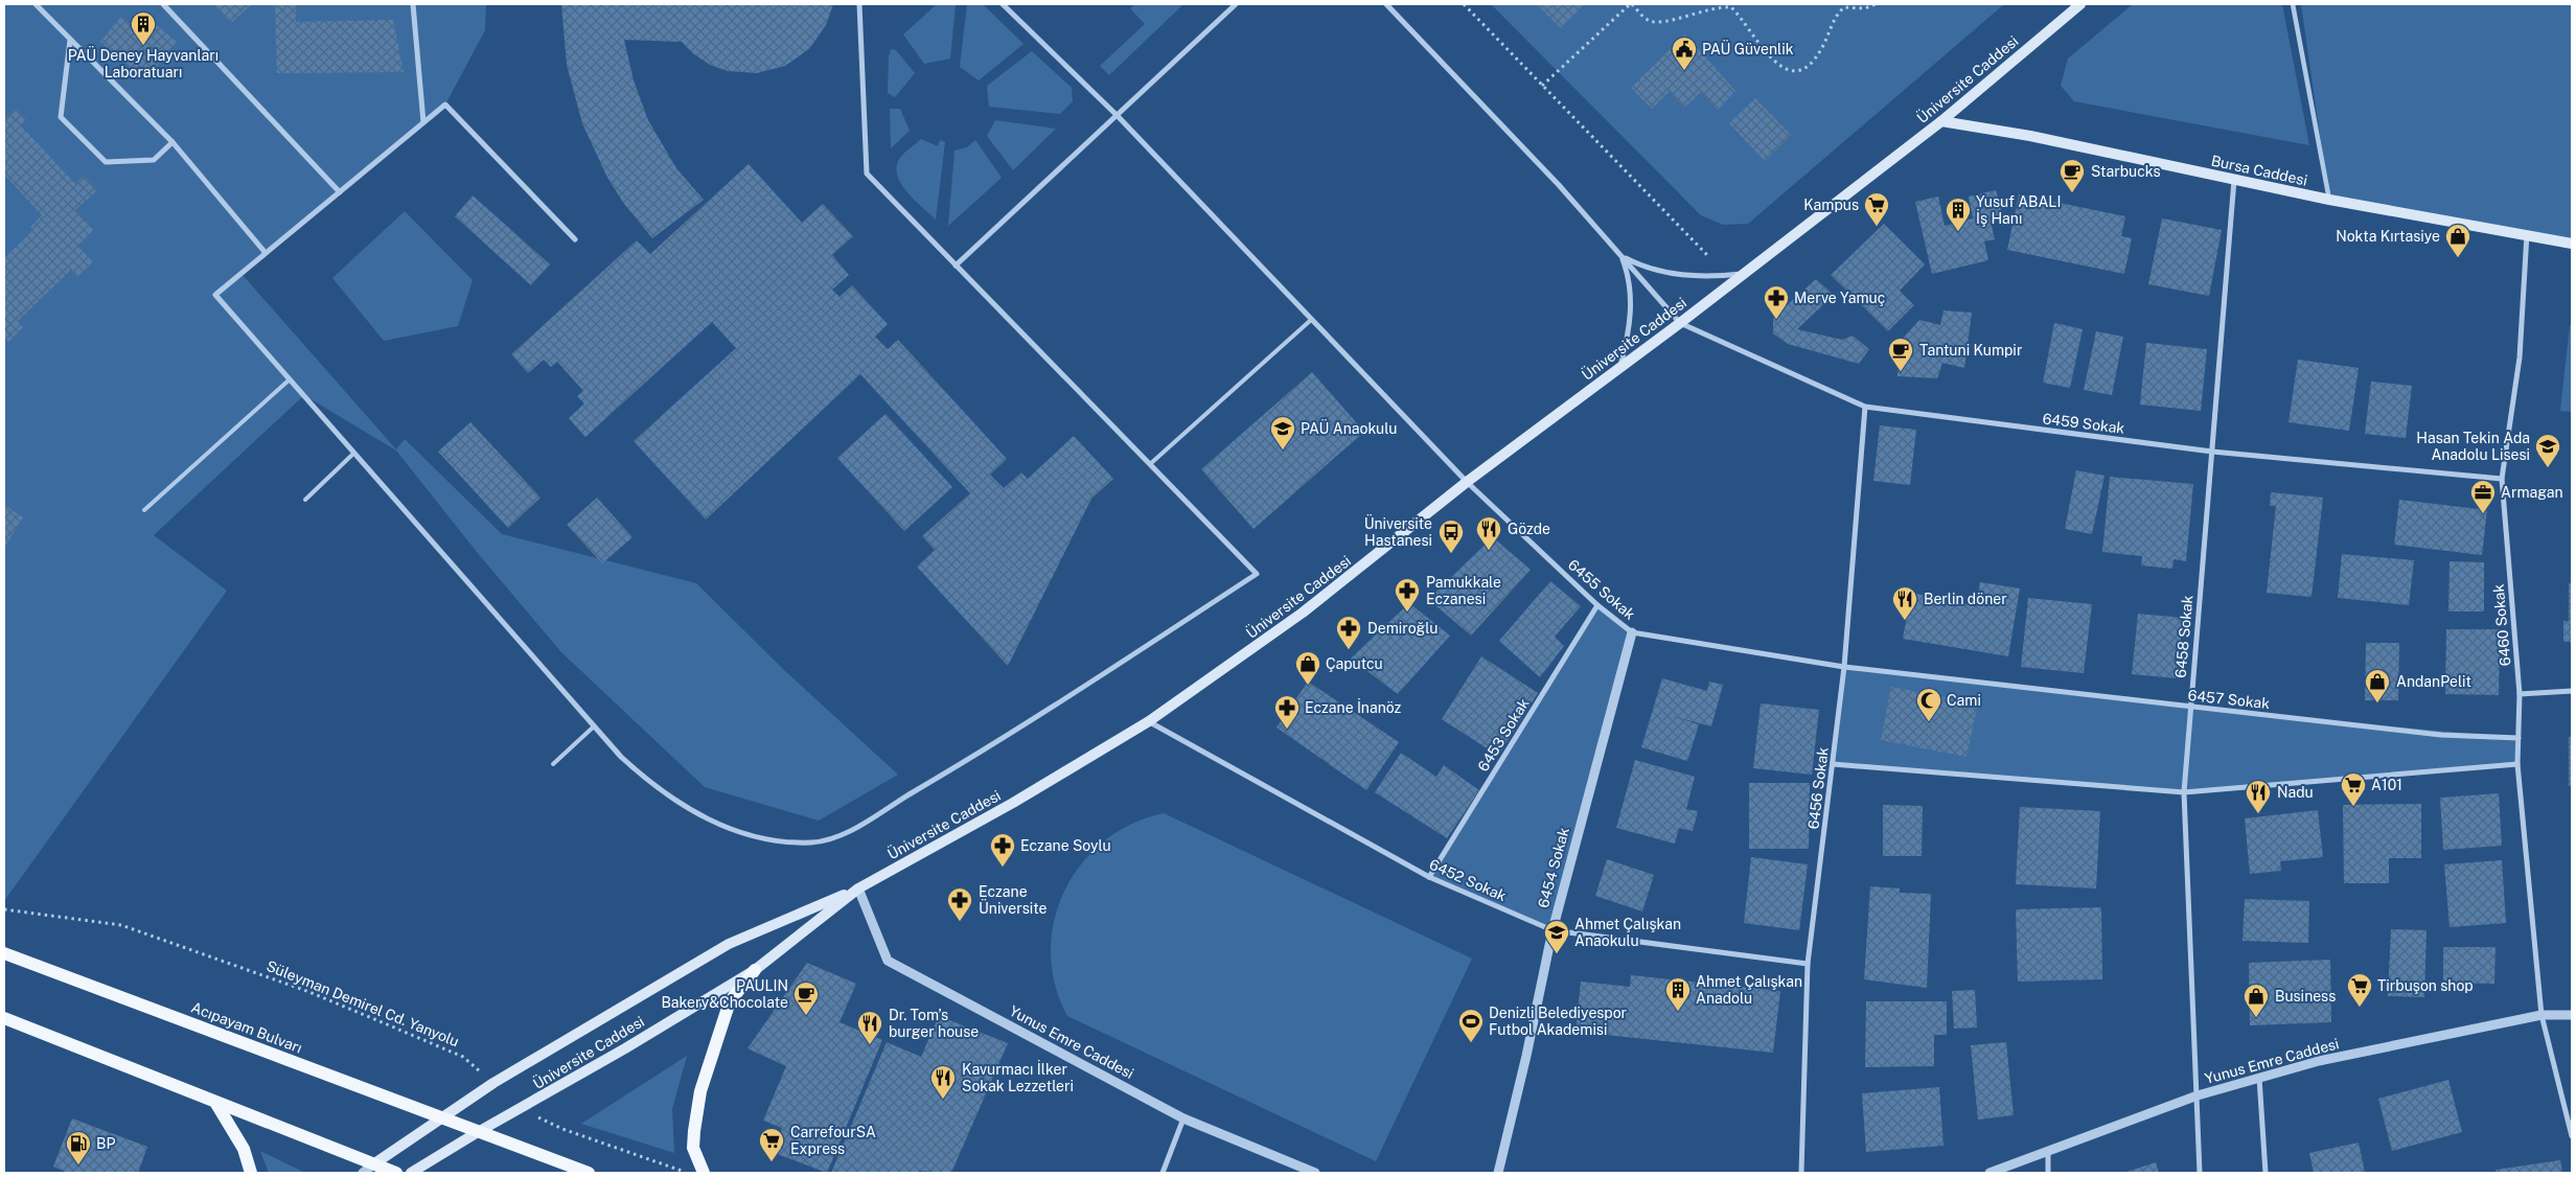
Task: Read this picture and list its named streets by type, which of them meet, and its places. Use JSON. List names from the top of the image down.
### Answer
{
  "streets": {
    "main road": ["Üniversite Caddesi", "Bursa Caddesi", "Acıpayam Bulvarı"],
    "street": [
      "6459 Sokak",
      "6455 Sokak",
      "6460 Sokak",
      "6458 Sokak",
      "6457 Sokak",
      "6453 Sokak",
      "6456 Sokak",
      "6454 Sokak",
      "6452 Sokak",
      "Yunus Emre Caddesi"
    ],
    "path": ["Süleyman Demirel Cd. Yanyolu"]
  },
  "crossings": [
    ["Üniversite Caddesi", "Bursa Caddesi"],
    ["Üniversite Caddesi", "6459 Sokak"],
    ["Üniversite Caddesi", "6455 Sokak"],
    ["Üniversite Caddesi", "6452 Sokak"],
    ["Üniversite Caddesi", "Acıpayam Bulvarı"],
    ["Üniversite Caddesi", "Yunus Emre Caddesi"],
    ["Bursa Caddesi", "6460 Sokak"],
    ["Bursa Caddesi", "6458 Sokak"],
    ["6459 Sokak", "6460 Sokak"],
    ["6459 Sokak", "6458 Sokak"],
    ["6459 Sokak", "6456 Sokak"],
    ["6455 Sokak", "6457 Sokak"],
    ["6455 Sokak", "6453 Sokak"],
    ["6455 Sokak", "6456 Sokak"],
    ["6455 Sokak", "6454 Sokak"],
    ["6460 Sokak", "6457 Sokak"],
    ["6460 Sokak", "Yunus Emre Caddesi"],
    ["6458 Sokak", "6457 Sokak"],
    ["6458 Sokak", "Yunus Emre Caddesi"],
    ["6457 Sokak", "6456 Sokak"],
    ["6453 Sokak", "6452 Sokak"],
    ["6456 Sokak", "6452 Sokak"],
    ["6454 Sokak", "6452 Sokak"]
  ],
  "places": {
    "building": ["PAÜ Deney Hayvanları Laboratuarı", "Yusuf ABALI İş Hanı", "Ahmet Çalışkan Anadolu"],
    "public building": ["PAÜ Güvenlik"],
    "cafe": ["Starbucks", "Tantuni Kumpir", "PAULIN Bakery&Chocolate"],
    "supermarket": [
      "Kampus",
      "A101",
      "Tirbuşon shop",
      "CarrefourSA Express"
    ],
    "shop": [
      "Nokta Kırtasiye",
      "Çaputcu",
      "AndanPelit",
      "Business"
    ],
    "pharmacy": [
      "Merve Yamuç",
      "Pamukkale Eczanesi",
      "Demiroğlu",
      "Eczane İnanöz",
      "Eczane Soylu",
      "Eczane Üniversite"
    ],
    "school or university": ["PAÜ Anaokulu", "Hasan Tekin Ada Anadolu Lisesi", "Ahmet Çalışkan Anaokulu"],
    "office": ["Armagan"],
    "restaurant": [
      "Gözde",
      "Berlin döner",
      "Nadu",
      "Dr. Tom’s burger house",
      "Kavurmacı İlker Sokak Lezzetleri"
    ],
    "bus stop": ["Üniversite Hastanesi"],
    "mosque": ["Cami"],
    "sports": ["Denizli Belediyespor Futbol Akademisi"],
    "fuel station": ["BP"]
  }
}
